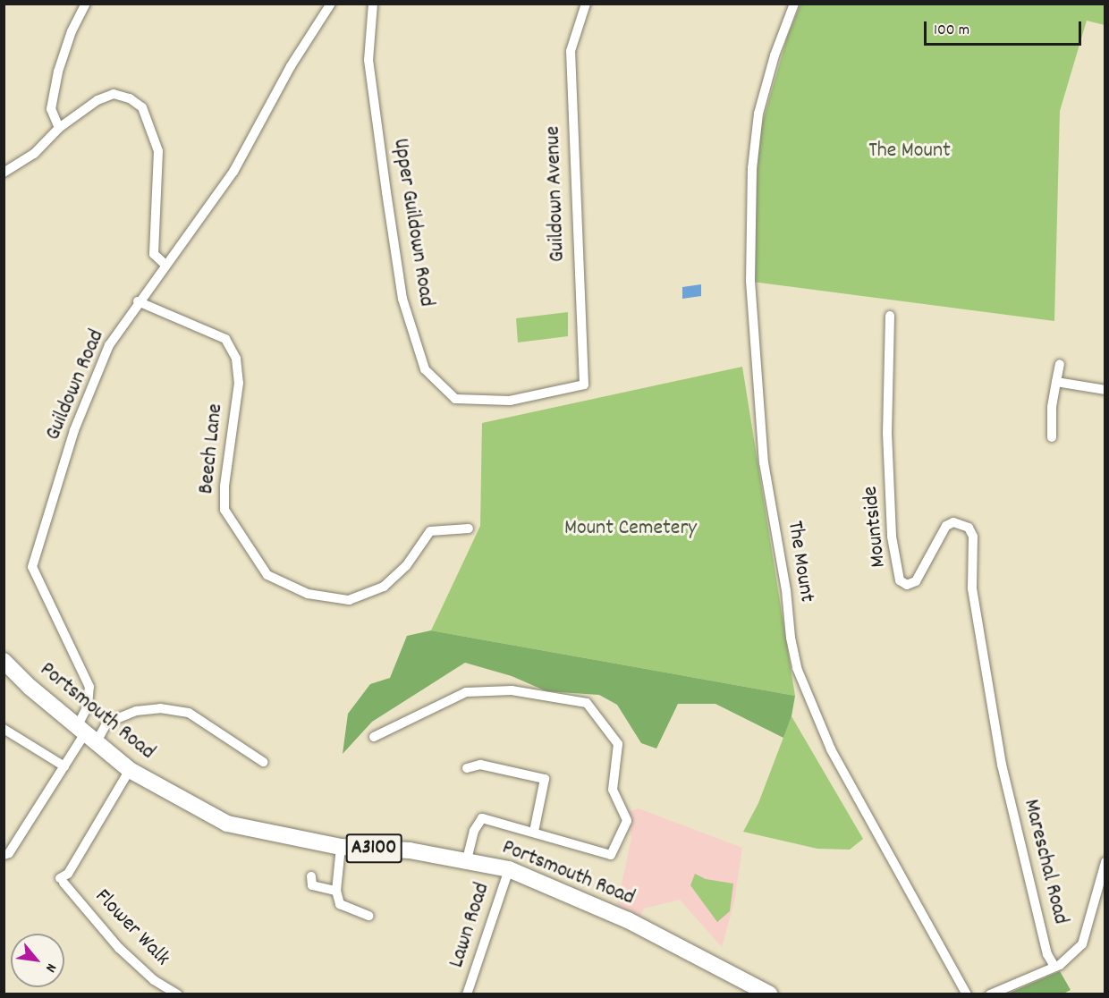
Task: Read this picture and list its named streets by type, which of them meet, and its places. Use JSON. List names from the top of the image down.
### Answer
{
  "streets": {
    "main road": ["Portsmouth Road", "A3100"],
    "street": [
      "Guildown Avenue",
      "Upper Guildown Road",
      "Guildown Road",
      "Beech Lane",
      "Mountside",
      "The Mount",
      "Mareschal Road",
      "Lawn Road",
      "Flower Walk"
    ]
  },
  "crossings": [
    ["Guildown Avenue", "Upper Guildown Road"],
    ["Guildown Road", "Beech Lane"],
    ["Guildown Road", "Portsmouth Road"],
    ["Mountside", "Mareschal Road"],
    ["Portsmouth Road", "Lawn Road"],
    ["Portsmouth Road", "Flower Walk"]
  ],
  "parks": ["The Mount", "Mount Cemetery"],
  "scale_bar": "100 m",
  "north": "bottom right"
}
